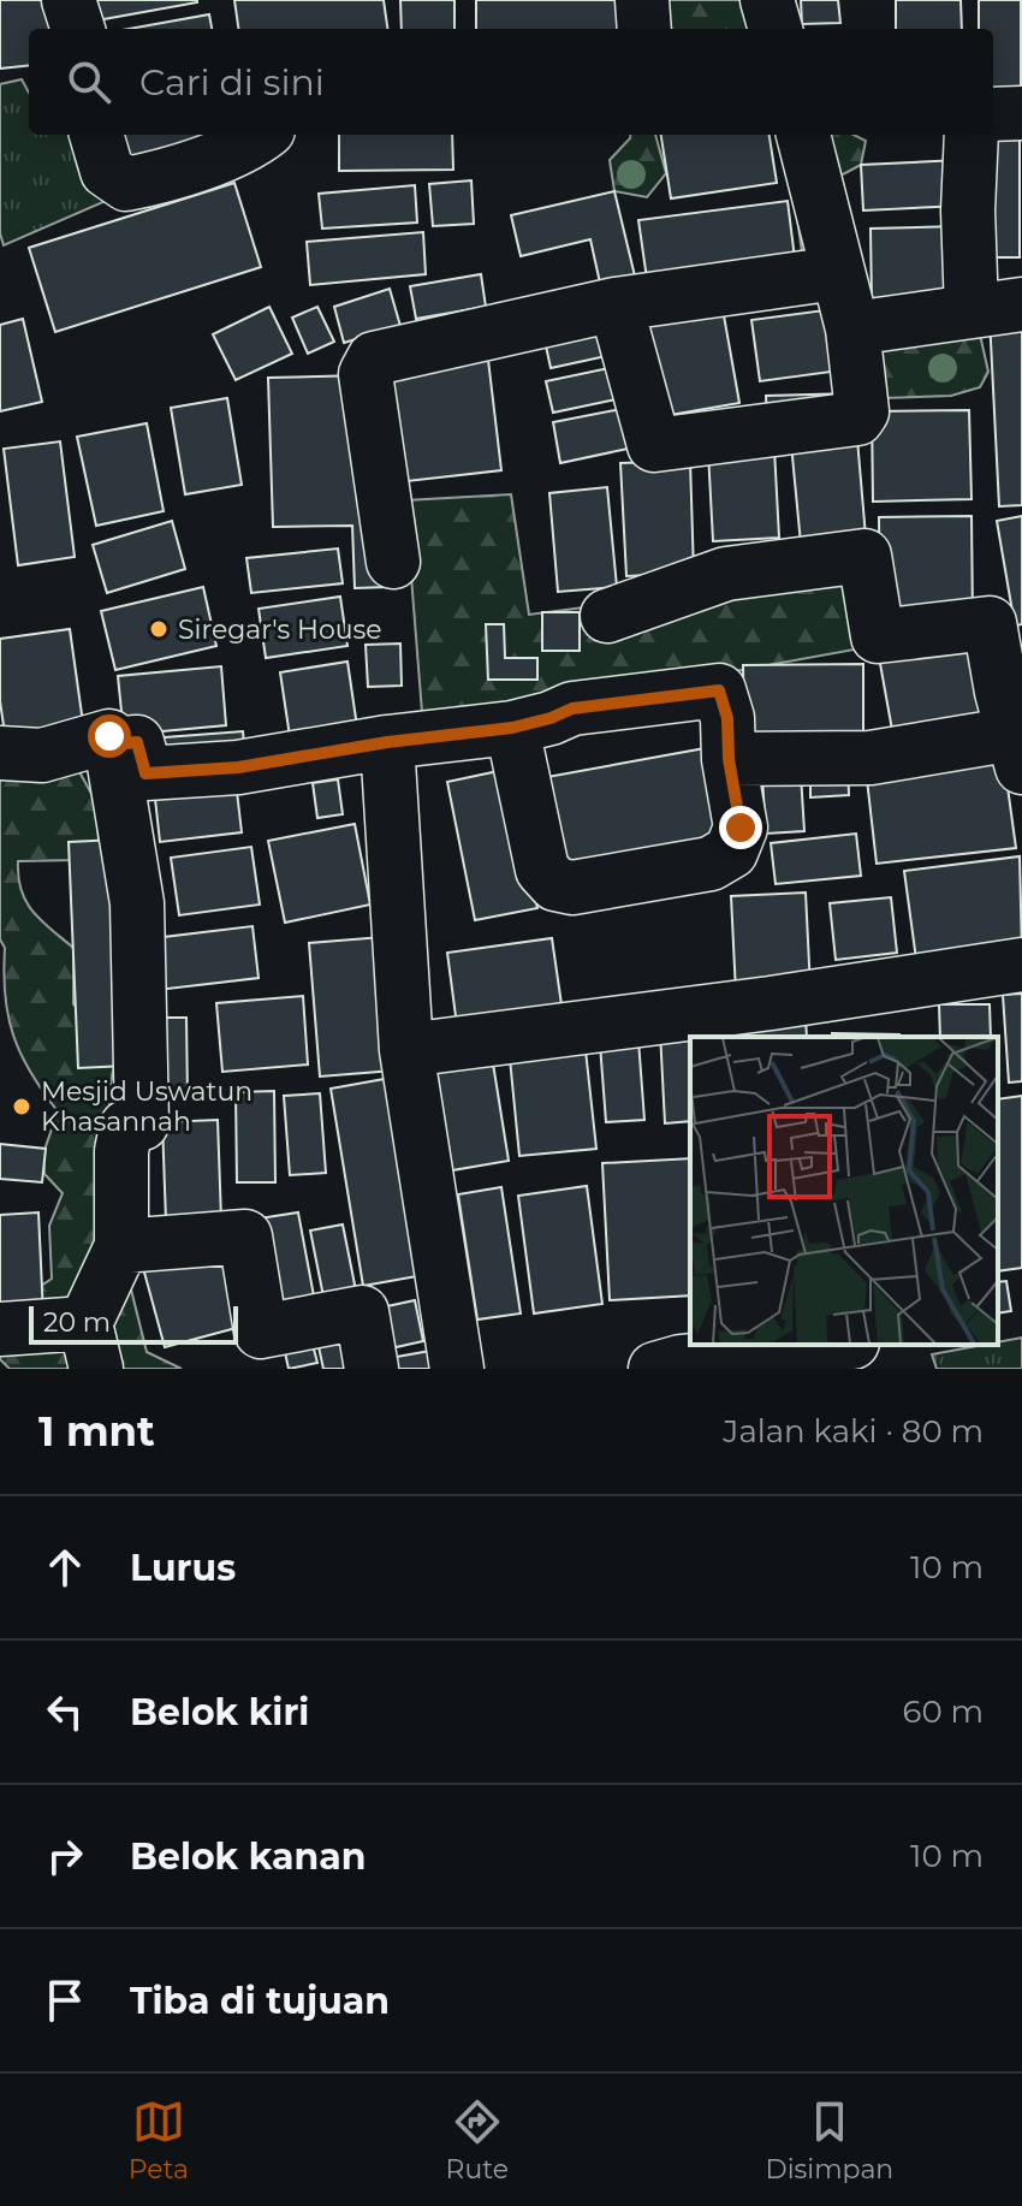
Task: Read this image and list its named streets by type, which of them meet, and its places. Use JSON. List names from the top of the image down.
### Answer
{
  "places": ["Siregar's House", "Mesjid Uswatun Khasannah"],
  "scale_bar": "20 m",
  "page": {
    "search": "Cari di sini",
    "scale": "20 m",
    "heading": ["1 mnt", "Jalan kaki · 80 m"],
    "list": [
      ["Lurus", "10 m"],
      ["Belok kiri", "60 m"],
      ["Belok kanan", "10 m"],
      "Tiba di tujuan"
    ],
    "nav": ["Peta", "Rute", "Disimpan"]
  }
}
